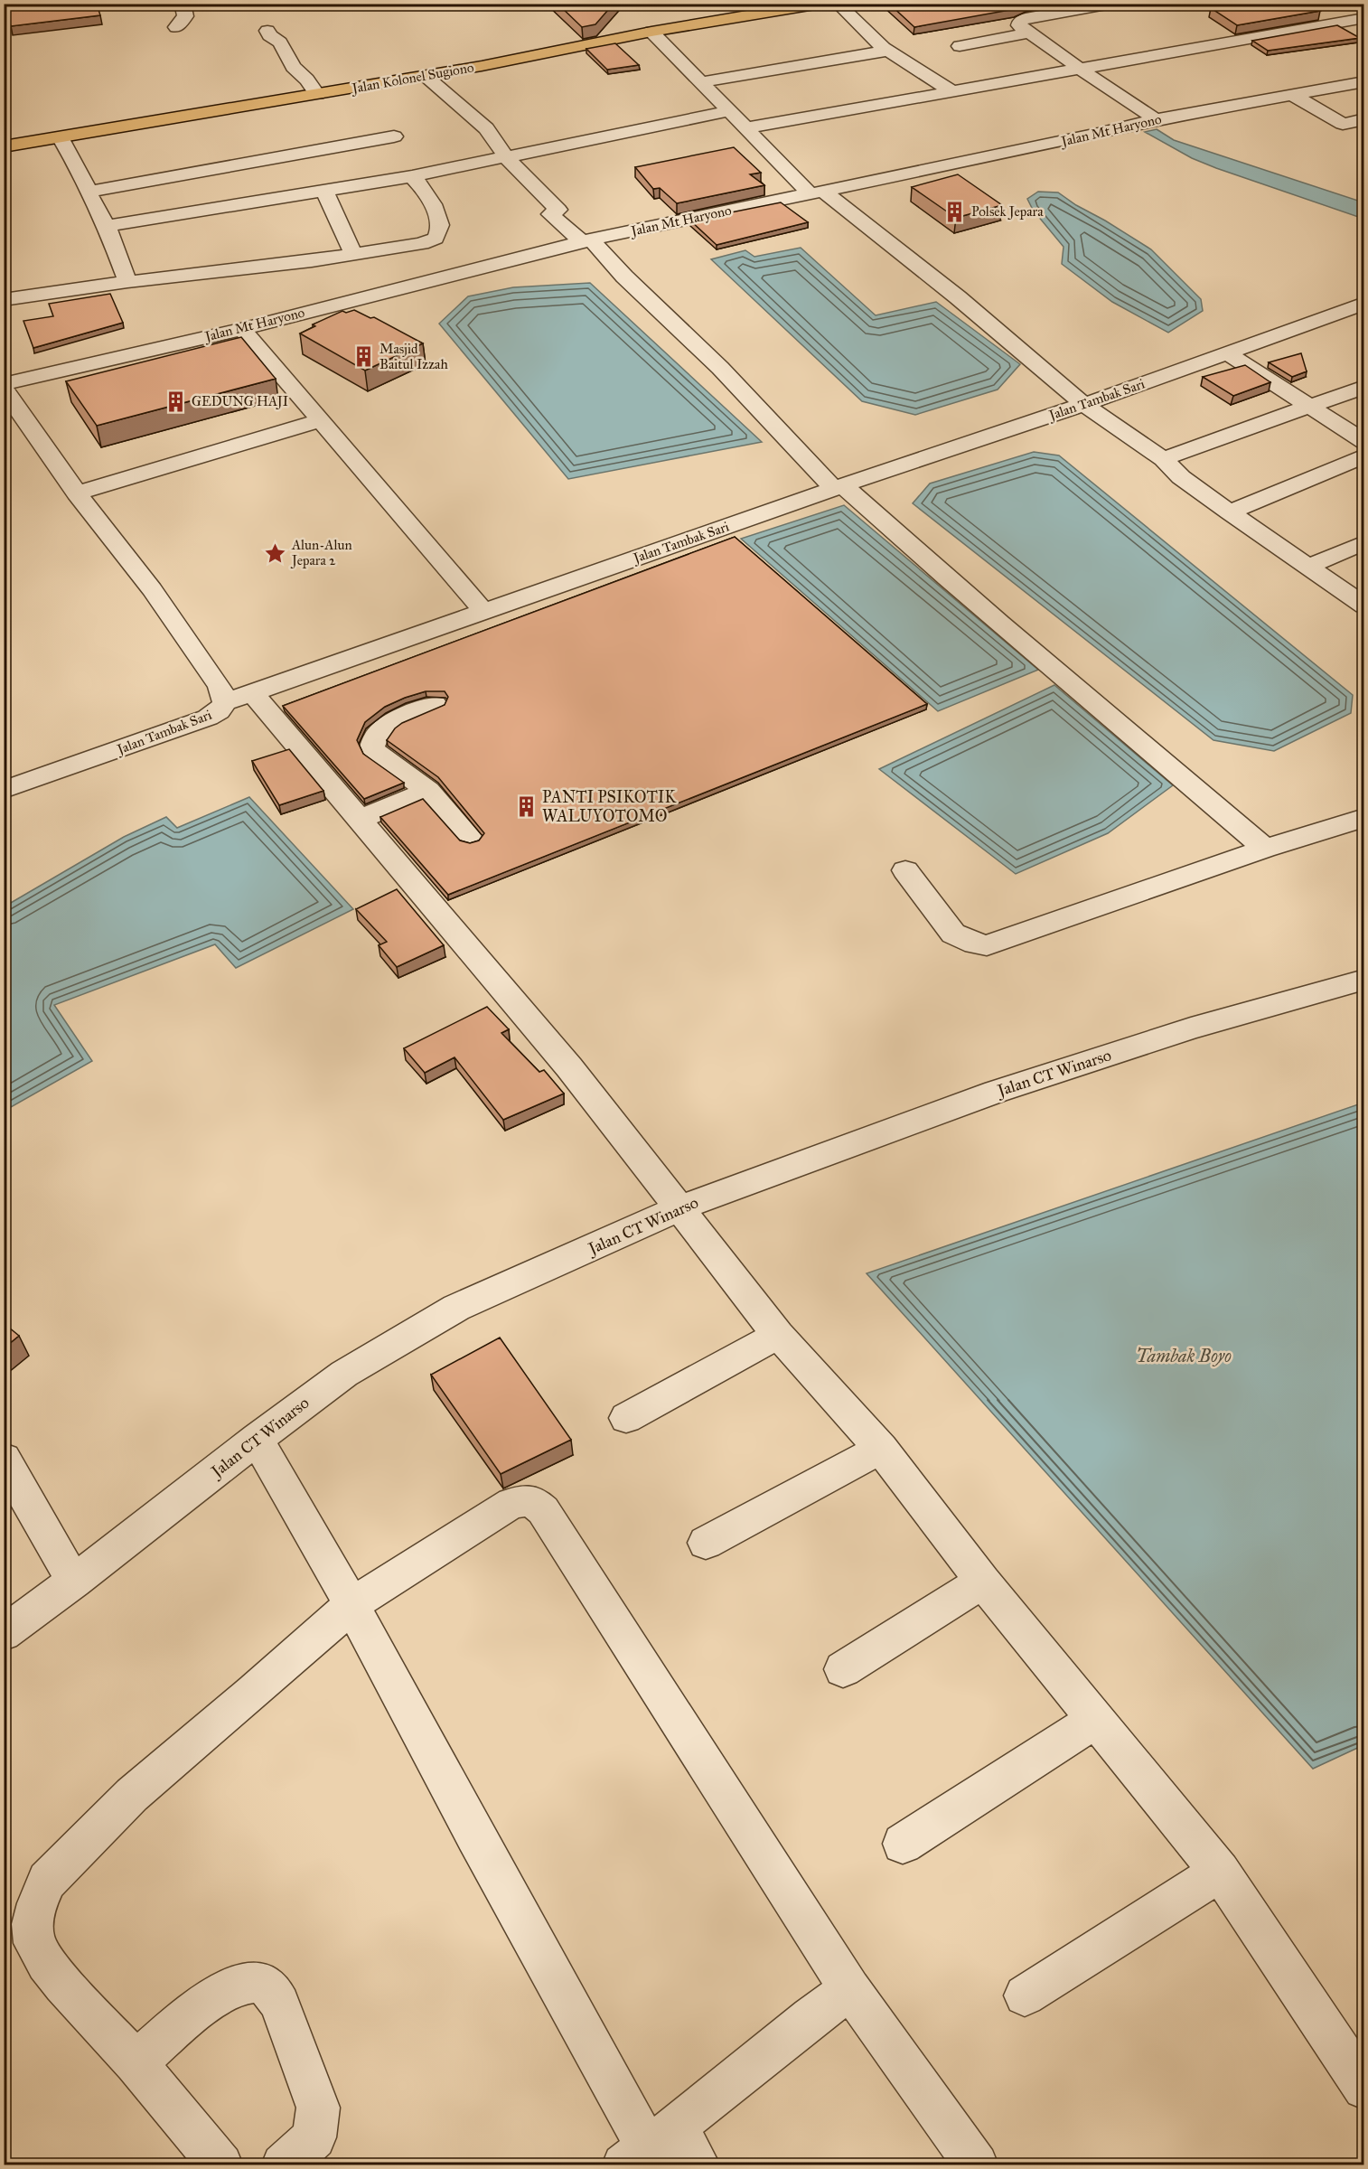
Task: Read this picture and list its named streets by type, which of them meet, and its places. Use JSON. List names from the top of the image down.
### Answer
{
  "streets": {
    "main road": ["Jalan Kolonel Sugiono"],
    "street": ["Jalan Mt Haryono", "Jalan Tambak Sari", "Jalan CT Winarso"]
  },
  "water": ["Tambak Boyo"],
  "places": {
    "building": [
      "Polsek Jepara",
      "Masjid Baitul Izzah",
      "GEDUNG HAJI",
      "PANTI PSIKOTIK WALUYOTOMO"
    ],
    "place": ["Alun-Alun Jepara 2"]
  }
}
